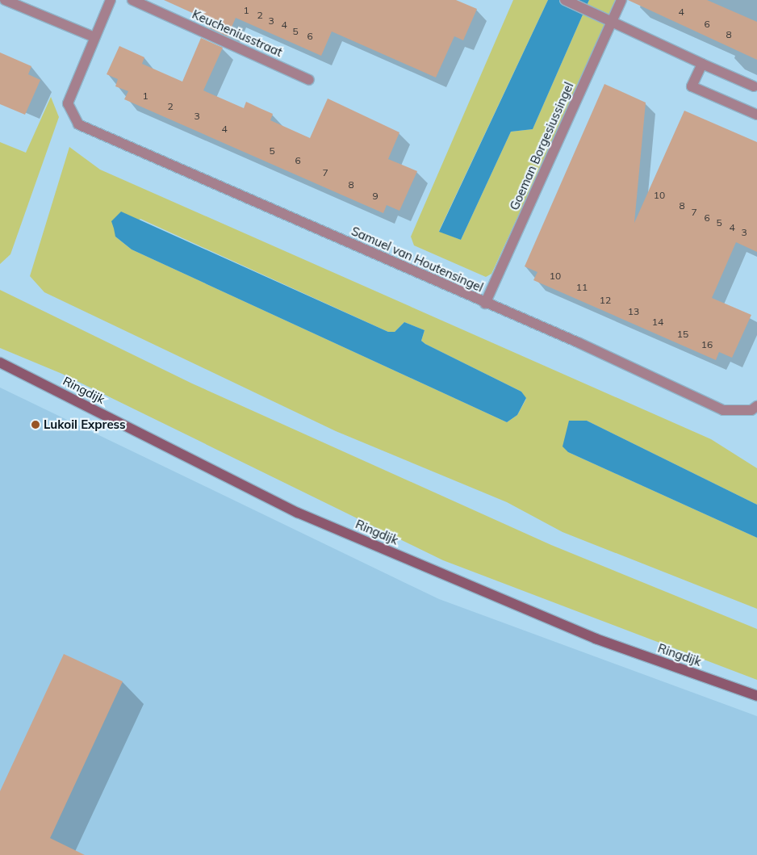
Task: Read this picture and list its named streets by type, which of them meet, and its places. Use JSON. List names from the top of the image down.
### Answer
{
  "streets": {
    "main road": ["Ringdijk"],
    "street": ["Keucheniusstraat", "Goeman Borgesiussingel", "Samuel van Houtensingel"]
  },
  "crossings": [
    ["Goeman Borgesiussingel", "Samuel van Houtensingel"]
  ],
  "places": ["Lukoil Express"],
  "house_numbers": [
    "1",
    "4",
    "2",
    "3",
    "6",
    "4",
    "5",
    "8",
    "6",
    "1",
    "2",
    "3",
    "4",
    "5",
    "6",
    "7",
    "8",
    "10",
    "9",
    "8",
    "7",
    "6",
    "5",
    "4",
    "3",
    "10",
    "11",
    "12",
    "13",
    "14",
    "15",
    "16"
  ]
}
